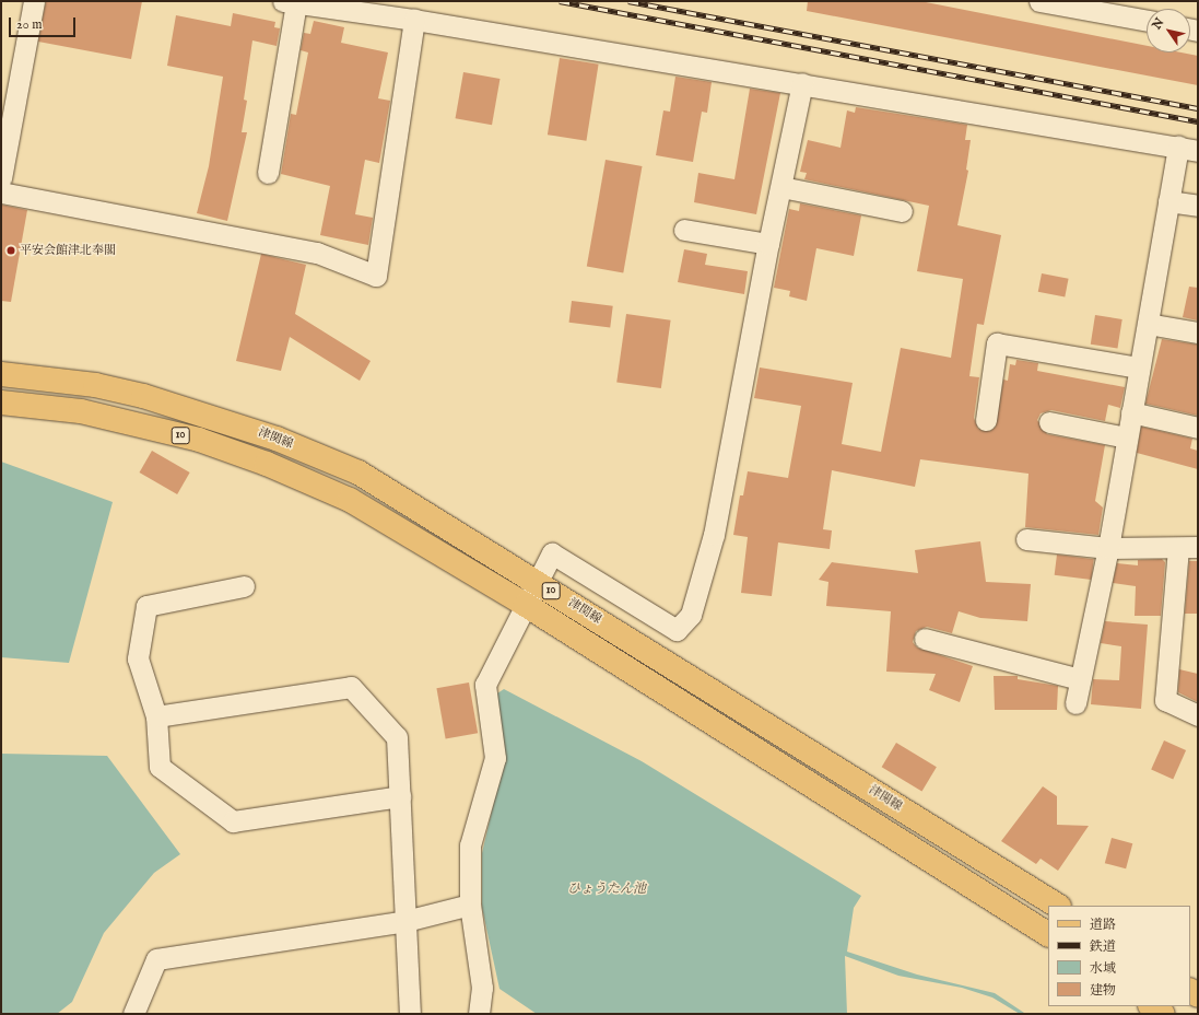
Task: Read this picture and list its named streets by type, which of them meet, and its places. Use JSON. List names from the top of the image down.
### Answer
{
  "streets": {
    "main road": ["10", "津関線"]
  },
  "water": ["ひょうたん池"],
  "places": ["平安会館津北奉閣"],
  "legend": [
    "道路",
    "鉄道",
    "水域",
    "建物"
  ],
  "scale_bar": "20 m",
  "north": "top left"
}
